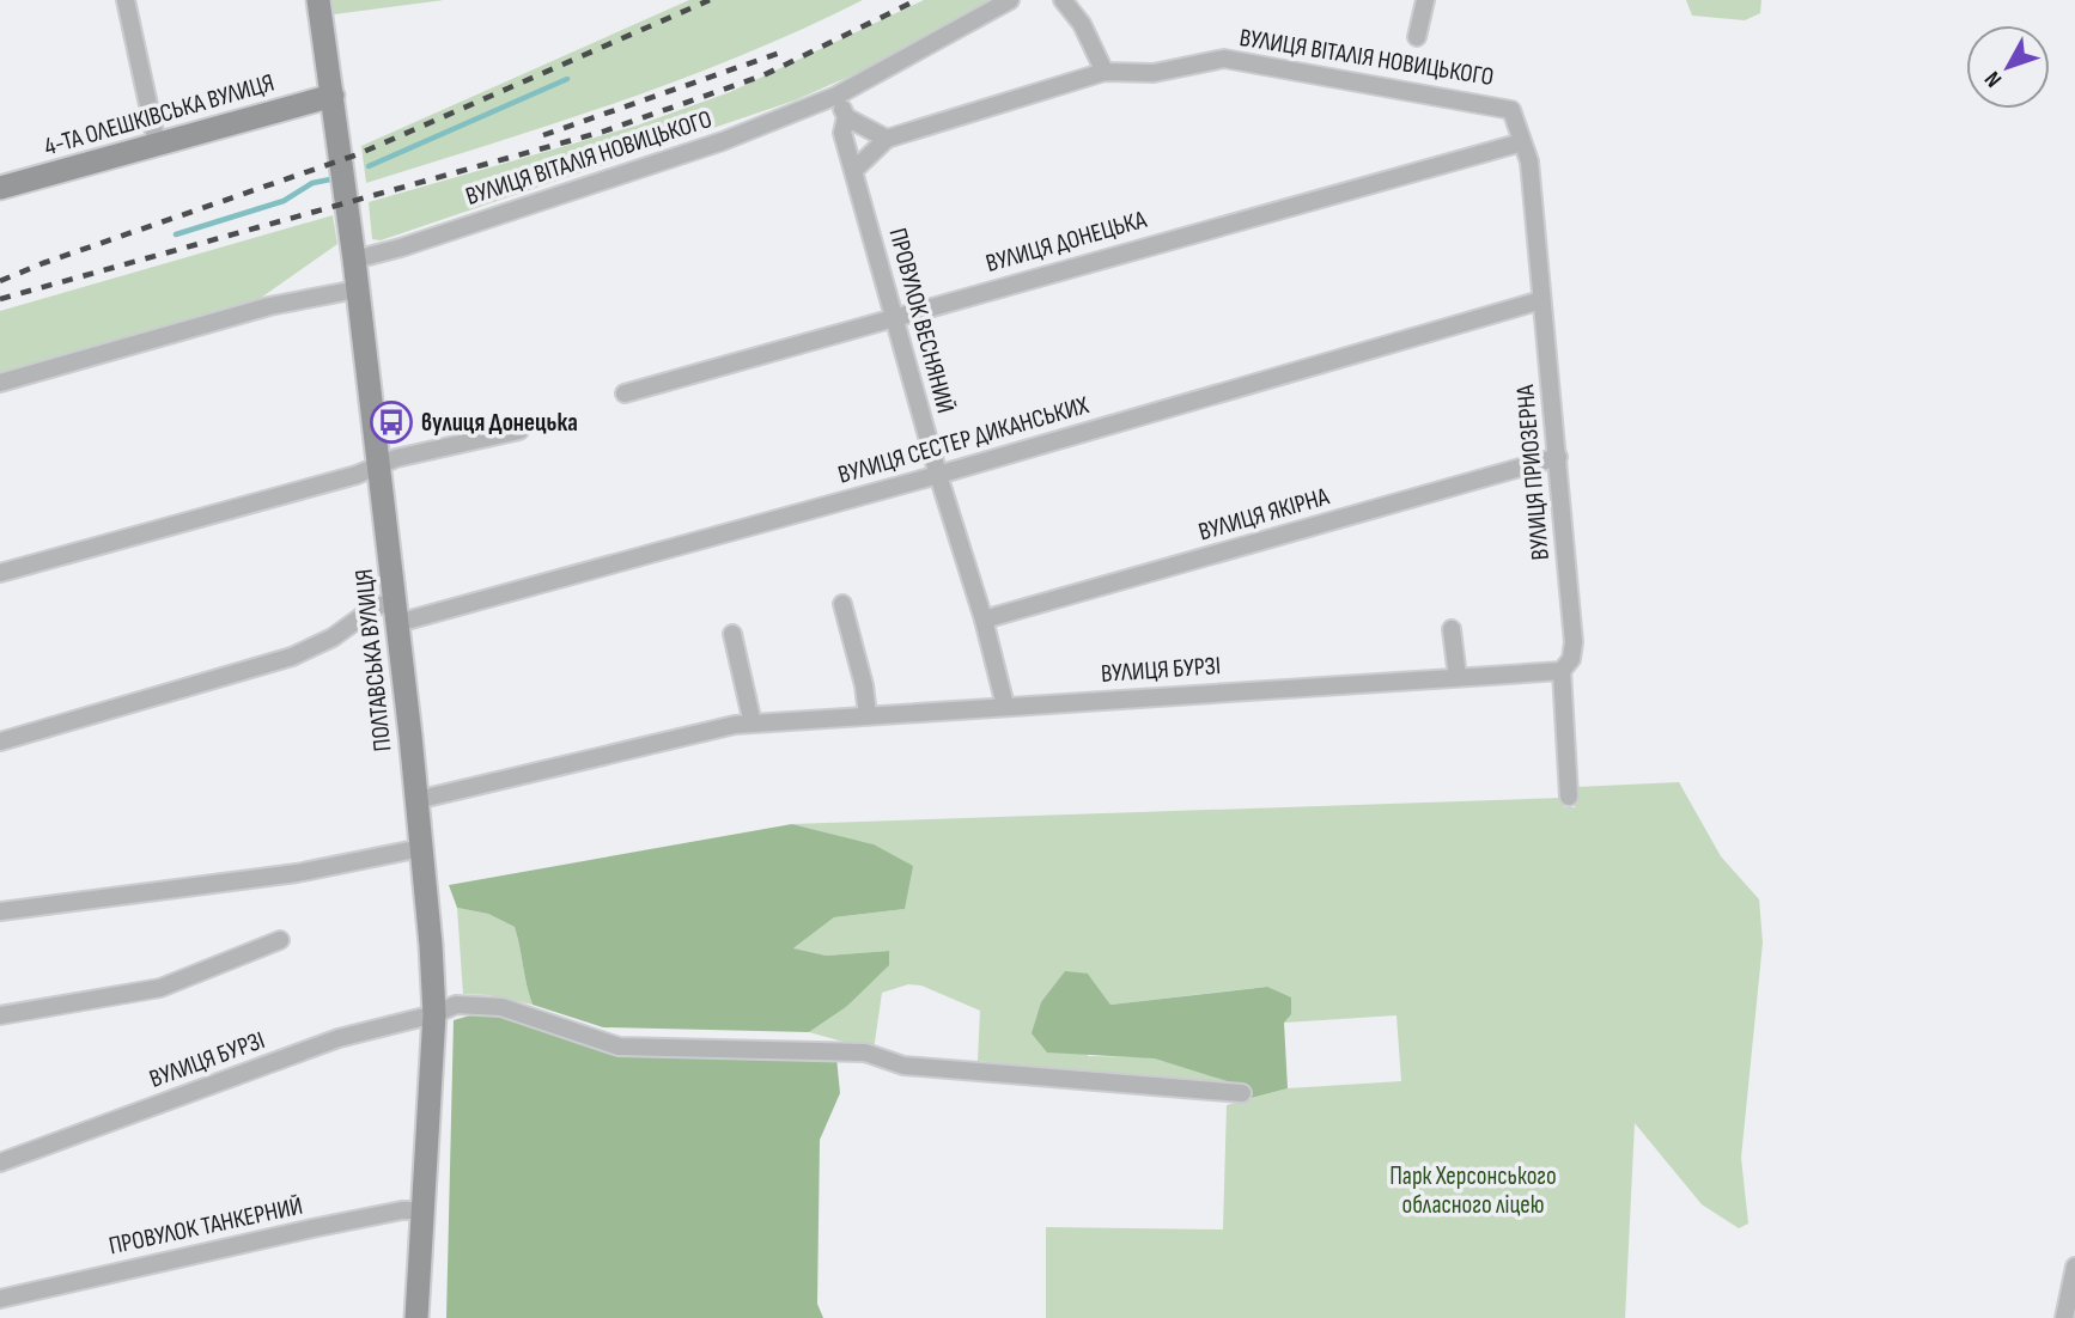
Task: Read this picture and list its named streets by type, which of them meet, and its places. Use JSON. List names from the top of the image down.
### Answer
{
  "streets": {
    "main road": ["4-ТА ОЛЕШКІВСЬКА ВУЛИЦЯ", "ПОЛТАВСЬКА ВУЛИЦЯ"],
    "street": [
      "ВУЛИЦЯ ВІТАЛІЯ НОВИЦЬКОГО",
      "ВУЛИЦЯ ДОНЕЦЬКА",
      "ПРОВУЛОК ВЕСНЯНИЙ",
      "ВУЛИЦЯ СЕСТЕР ДИКАНСЬКИХ",
      "ВУЛИЦЯ ПРИОЗЕРНА",
      "ВУЛИЦЯ ЯКІРНА",
      "ВУЛИЦЯ БУРЗІ",
      "ПРОВУЛОК ТАНКЕРНИЙ"
    ]
  },
  "crossings": [
    ["ВУЛИЦЯ ВІТАЛІЯ НОВИЦЬКОГО", "ВУЛИЦЯ ДОНЕЦЬКА"],
    ["ВУЛИЦЯ ВІТАЛІЯ НОВИЦЬКОГО", "ПРОВУЛОК ВЕСНЯНИЙ"],
    ["ВУЛИЦЯ ВІТАЛІЯ НОВИЦЬКОГО", "ВУЛИЦЯ ПРИОЗЕРНА"],
    ["ВУЛИЦЯ ВІТАЛІЯ НОВИЦЬКОГО", "ПОЛТАВСЬКА ВУЛИЦЯ"],
    ["4-ТА ОЛЕШКІВСЬКА ВУЛИЦЯ", "ПОЛТАВСЬКА ВУЛИЦЯ"],
    ["ВУЛИЦЯ ДОНЕЦЬКА", "ПРОВУЛОК ВЕСНЯНИЙ"],
    ["ВУЛИЦЯ ДОНЕЦЬКА", "ВУЛИЦЯ ПРИОЗЕРНА"],
    ["ПРОВУЛОК ВЕСНЯНИЙ", "ВУЛИЦЯ СЕСТЕР ДИКАНСЬКИХ"],
    ["ПРОВУЛОК ВЕСНЯНИЙ", "ВУЛИЦЯ ЯКІРНА"],
    ["ПРОВУЛОК ВЕСНЯНИЙ", "ВУЛИЦЯ БУРЗІ"],
    ["ВУЛИЦЯ СЕСТЕР ДИКАНСЬКИХ", "ВУЛИЦЯ ПРИОЗЕРНА"],
    ["ВУЛИЦЯ СЕСТЕР ДИКАНСЬКИХ", "ПОЛТАВСЬКА ВУЛИЦЯ"],
    ["ВУЛИЦЯ ПРИОЗЕРНА", "ВУЛИЦЯ ЯКІРНА"],
    ["ВУЛИЦЯ ПРИОЗЕРНА", "ВУЛИЦЯ БУРЗІ"],
    ["ПОЛТАВСЬКА ВУЛИЦЯ", "ВУЛИЦЯ БУРЗІ"],
    ["ПОЛТАВСЬКА ВУЛИЦЯ", "ПРОВУЛОК ТАНКЕРНИЙ"]
  ],
  "parks": ["Парк Херсонського обласного ліцею"],
  "places": {
    "bus stop": ["вулиця Донецька"]
  },
  "north": "bottom left"
}
